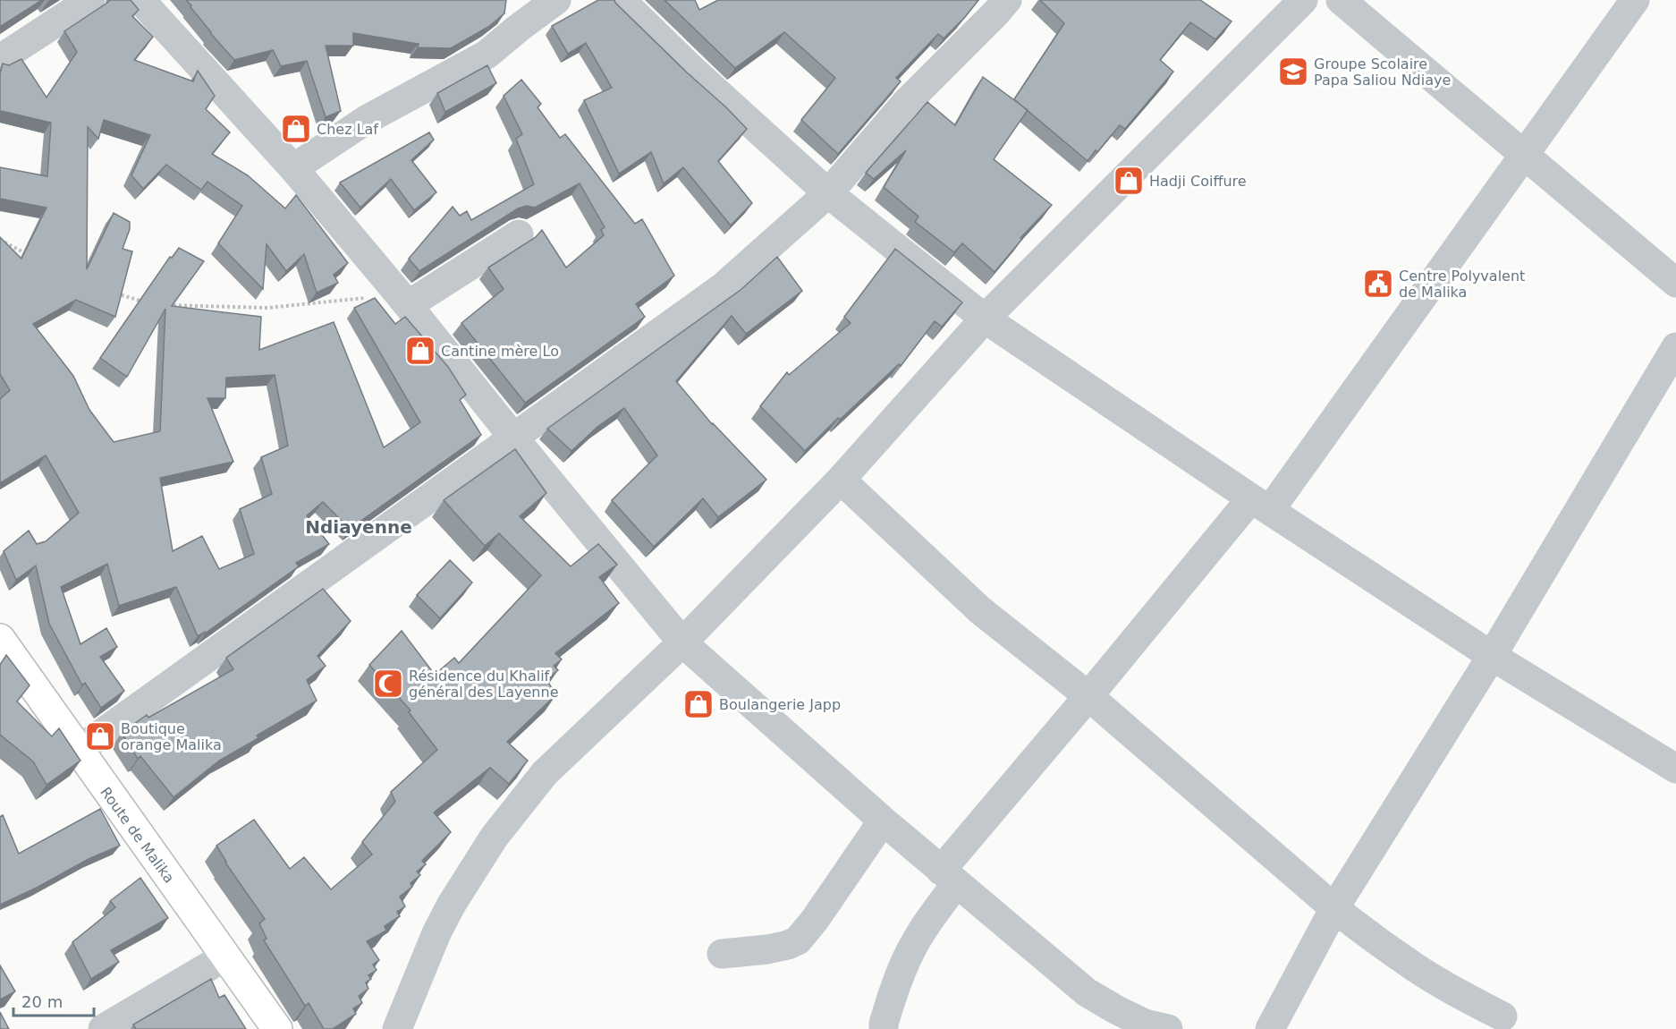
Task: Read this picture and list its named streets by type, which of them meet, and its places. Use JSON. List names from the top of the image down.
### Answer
{
  "streets": {
    "main road": ["Route de Malika"]
  },
  "districts": ["Ndiayenne"],
  "places": {
    "school or university": ["Groupe Scolaire Papa Saliou Ndiaye"],
    "shop": [
      "Chez Laf",
      "Hadji Coiffure",
      "Cantine mère Lo",
      "Boulangerie Japp",
      "Boutique orange Malika"
    ],
    "public building": ["Centre Polyvalent de Malika"],
    "mosque": ["Résidence du Khalif général des Layenne"]
  },
  "scale_bar": "20 m"
}
